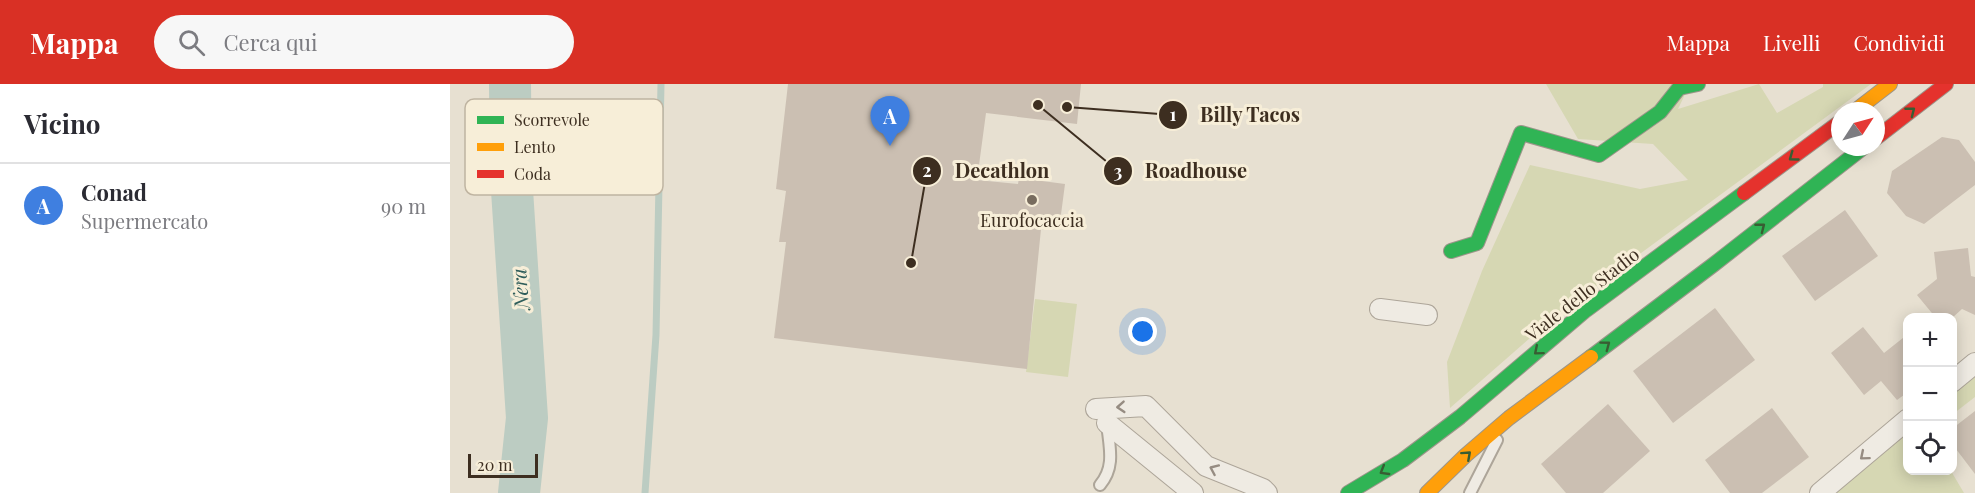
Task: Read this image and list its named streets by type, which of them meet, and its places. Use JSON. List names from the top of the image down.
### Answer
{
  "streets": {
    "main road": ["Viale dello Stadio"]
  },
  "water": ["Nera"],
  "places": [
    "Roadhouse",
    "Billy Tacos",
    "Eurofocaccia",
    "Decathlon"
  ],
  "legend": ["Scorrevole", "Lento", "Coda"],
  "scale_bar": "20 m",
  "north": "top right",
  "page": {
    "header": "Mappa",
    "search": "Cerca qui",
    "nav": ["Mappa", "Livelli", "Condividi"],
    "heading": "Vicino",
    "pins": "A",
    "list": [
      {
        "mark": "A",
        "name": "Conad",
        "note": "Supermercato",
        "value": "90 m"
      }
    ],
    "map_buttons": ["+", "−"],
    "scale": "20 m"
  }
}
